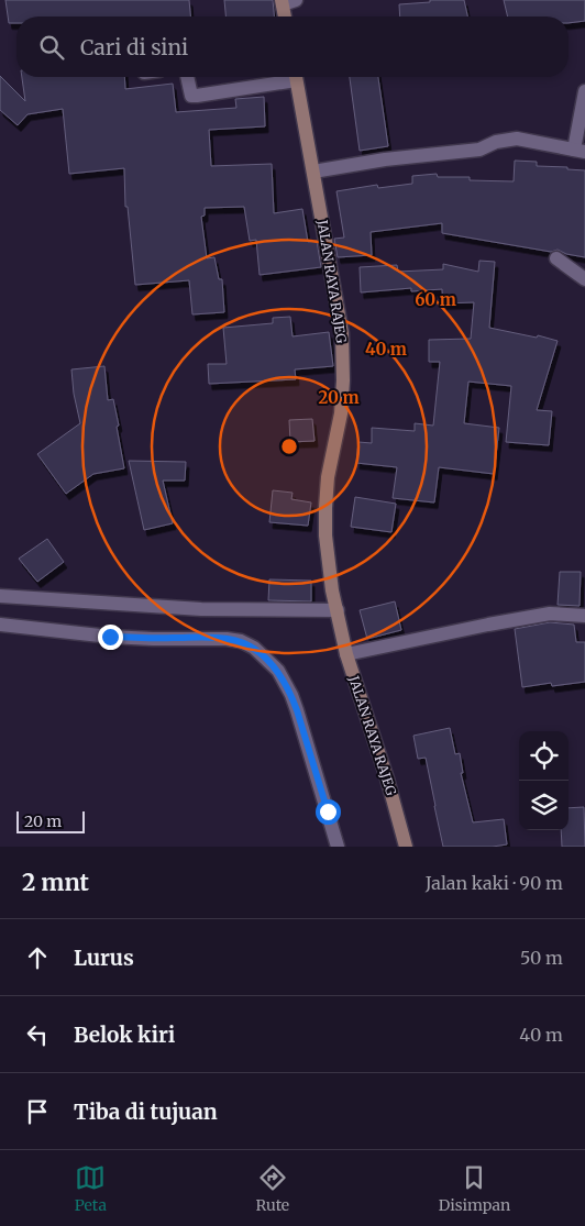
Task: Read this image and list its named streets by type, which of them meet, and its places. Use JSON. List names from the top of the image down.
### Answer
{
  "streets": {
    "main road": ["JALAN RAYA RAJEG"]
  },
  "scale_bar": "20 m",
  "page": {
    "search": "Cari di sini",
    "scale": "20 m",
    "heading": ["2 mnt", "Jalan kaki · 90 m"],
    "list": [
      ["Lurus", "50 m"],
      ["Belok kiri", "40 m"],
      "Tiba di tujuan"
    ],
    "nav": ["Peta", "Rute", "Disimpan"]
  },
  "rings": ["60 m", "40 m", "20 m"]
}
